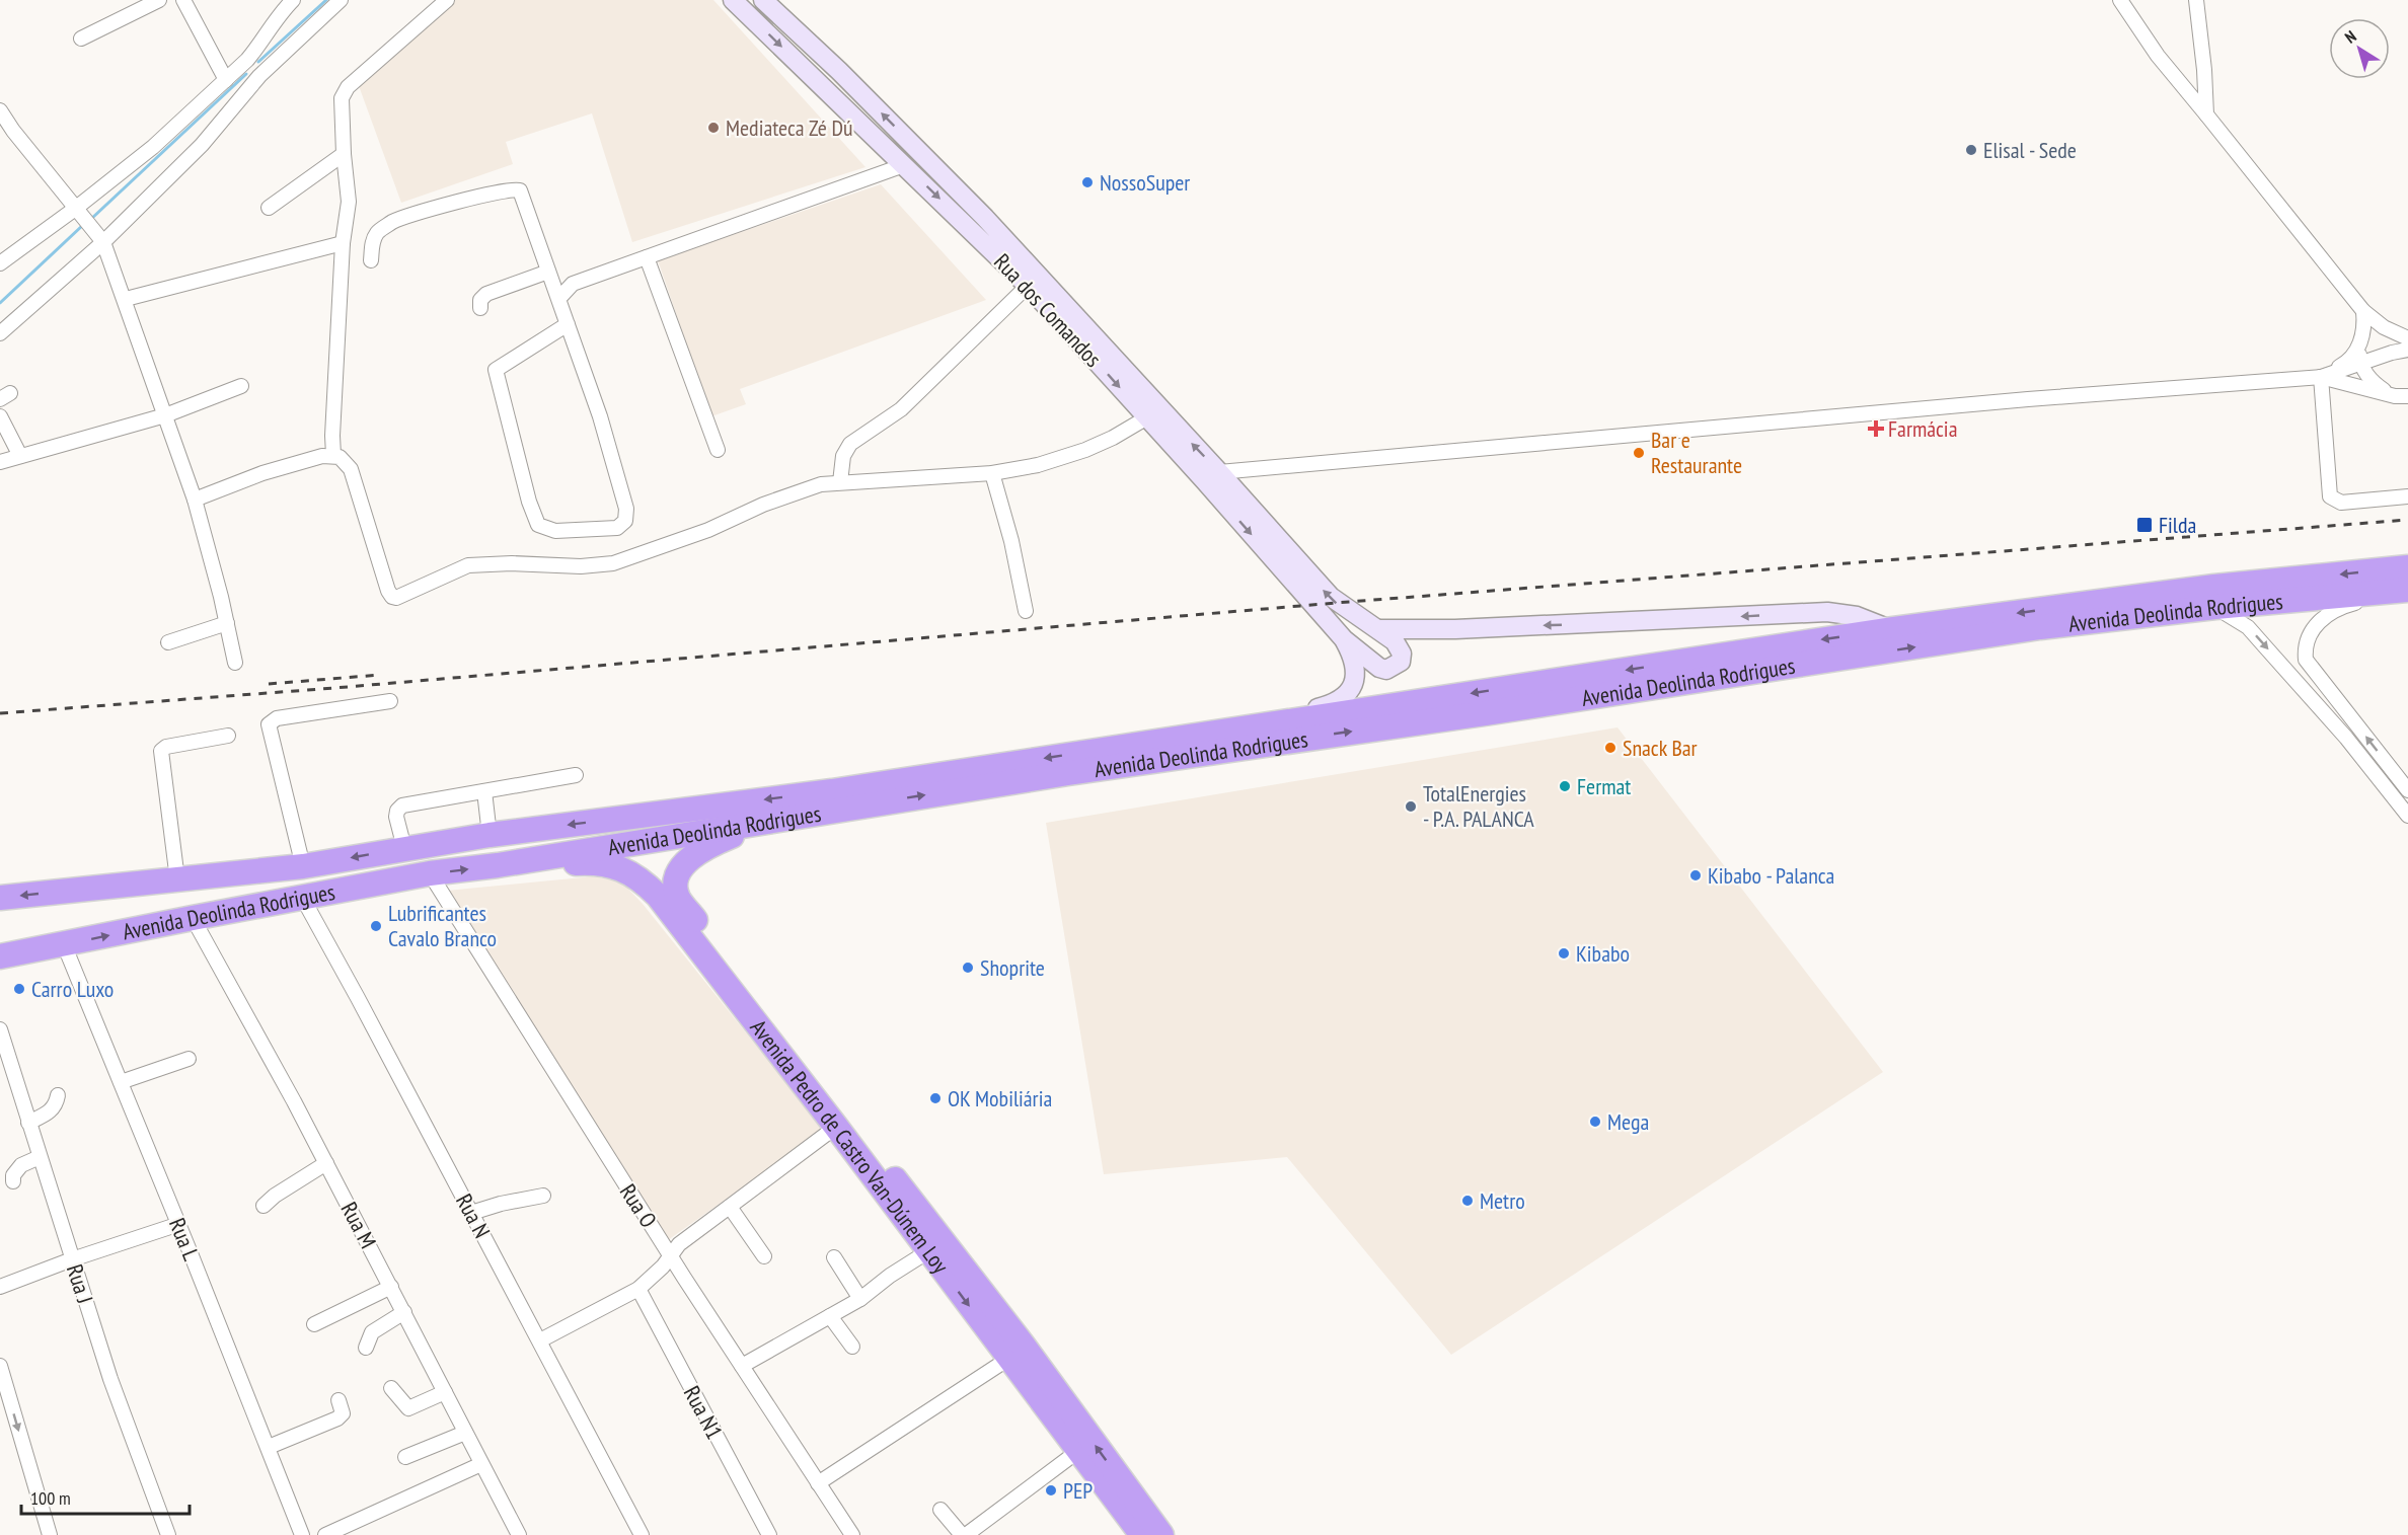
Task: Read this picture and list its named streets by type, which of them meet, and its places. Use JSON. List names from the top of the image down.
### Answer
{
  "streets": {
    "highway": ["Avenida Deolinda Rodrigues", "Avenida Pedro de Castro Van-Dúnem Loy"],
    "main road": ["Rua dos Comandos"],
    "street": [
      "Rua O",
      "Rua N",
      "Rua M",
      "Rua L",
      "Rua J",
      "Rua N1"
    ]
  },
  "crossings": [
    ["Avenida Deolinda Rodrigues", "Avenida Pedro de Castro Van-Dúnem Loy"],
    ["Avenida Deolinda Rodrigues", "Rua O"],
    ["Avenida Deolinda Rodrigues", "Rua N"],
    ["Avenida Deolinda Rodrigues", "Rua M"],
    ["Avenida Deolinda Rodrigues", "Rua L"]
  ],
  "places": {
    "other": [
      "Mediateca Zé Dú",
      "Elisal - Sede",
      "NossoSuper",
      "Bar e Restaurante",
      "Snack Bar",
      "Fermat",
      "TotalEnergies - P.A. PALANCA",
      "Kibabo - Palanca",
      "Lubrificantes Cavalo Branco",
      "Kibabo",
      "Shoprite",
      "Carro Luxo",
      "OK Mobiliária",
      "Mega",
      "Metro",
      "PEP"
    ],
    "health": ["Farmácia"],
    "transit": ["Filda"]
  },
  "scale_bar": "100 m",
  "north": "top left"
}
